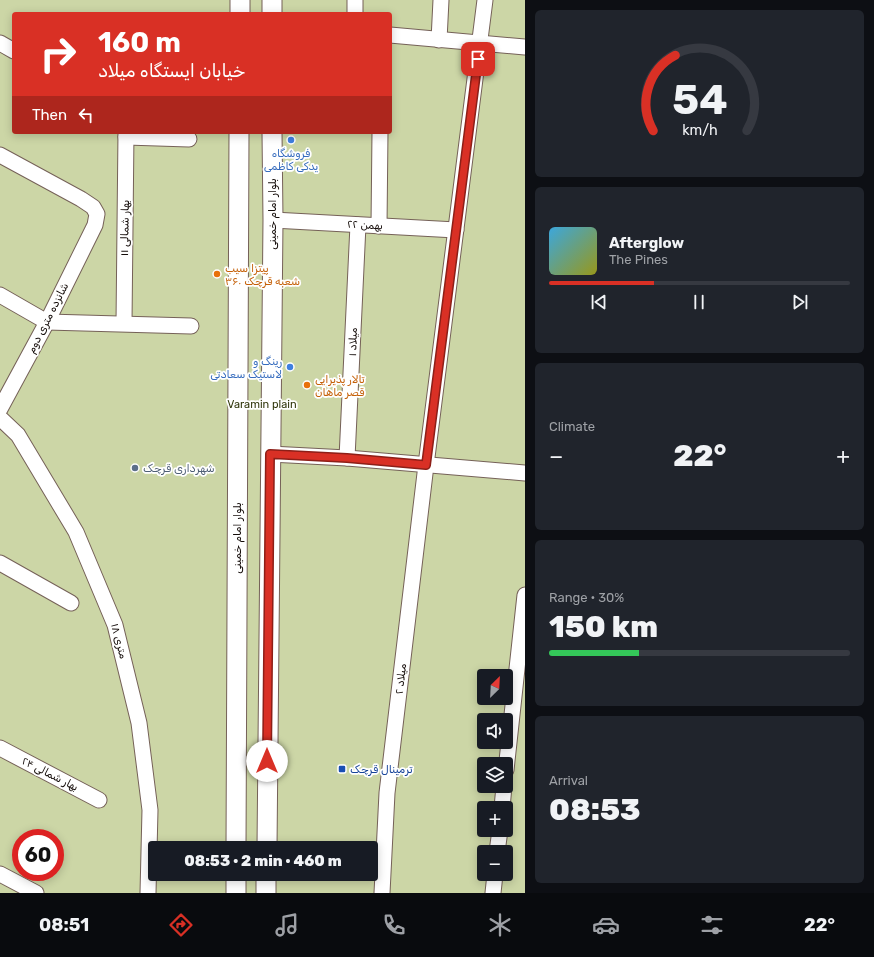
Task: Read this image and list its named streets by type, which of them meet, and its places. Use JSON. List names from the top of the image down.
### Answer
{
  "streets": {
    "main road": ["بلوار امام خمینی"],
    "street": [
      "۲۲ بهمن",
      "بهار شمالی ۱۱",
      "شانزده متری دوم",
      "میلاد ۱",
      "۱۸ متری",
      "میلاد ۲",
      "بهار شمالی ۲۴"
    ]
  },
  "crossings": [
    ["بلوار امام خمینی", "۲۲ بهمن"],
    ["۲۲ بهمن", "میلاد ۱"],
    ["۲۲ بهمن", "میلاد ۲"]
  ],
  "parks": ["Varamin plain"],
  "places": {
    "other": [
      "فروشگاه یدکی کاظمی",
      "پیتزا سیب ۳۶۰ شعبه قرچک",
      "رینگ و لاستیک سعادتی",
      "تالار پذیرایی قصر ماهان",
      "شهرداری قرچک"
    ],
    "transit": ["ترمینال قرچک"]
  },
  "north": "top right",
  "page": {
    "turn": ["160 m", "خیابان ایستگاه میلاد"],
    "then": "Then",
    "song": ["Afterglow", "The Pines"],
    "tile": [
      "Climate",
      ["Range · 30%", "150 km"],
      ["Arrival", "08:53"]
    ],
    "heat": ["−", "22°", "+"],
    "map_buttons": ["+", "−"],
    "limit": "60",
    "trip": "08:53 · 2 min · 460 m",
    "tabs": ["08:51", "22°"],
    "gauge": ["54", "km/h"]
  }
}
